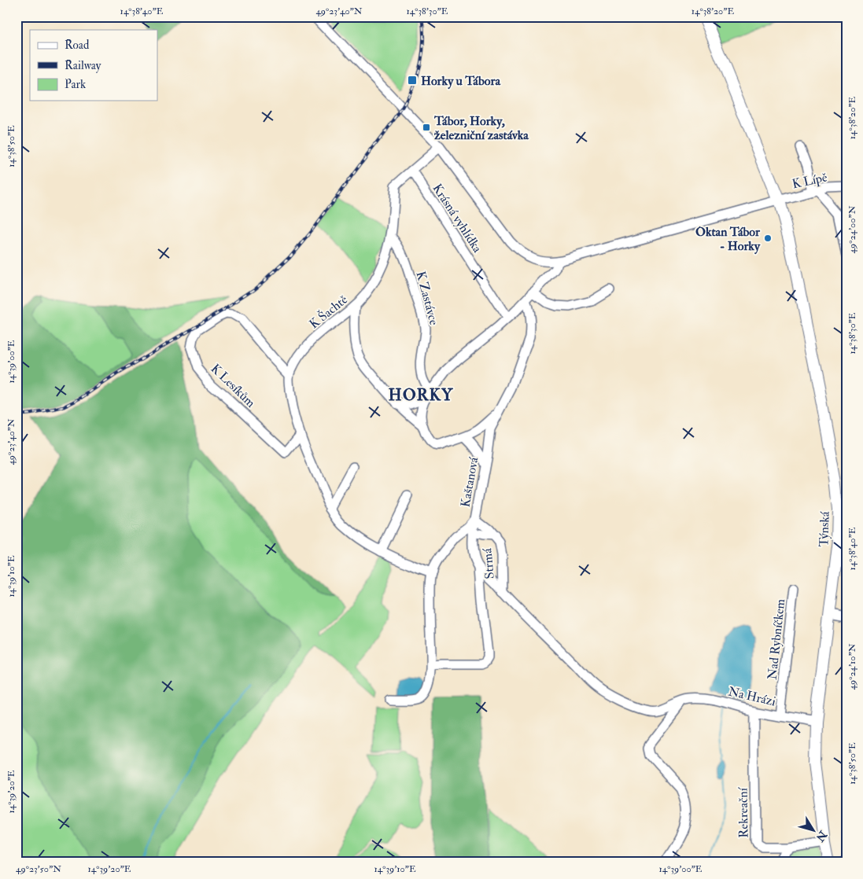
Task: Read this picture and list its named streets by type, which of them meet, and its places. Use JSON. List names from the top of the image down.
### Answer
{
  "streets": {
    "main road": ["Týnská"],
    "street": [
      "K Lípě",
      "Krásná vyhlídka",
      "K Zastávce",
      "K Šachtě",
      "K Lesíkům",
      "Kaštanová",
      "Strmá",
      "Nad Rybníčkem",
      "Na Hrázi",
      "Rekreační"
    ]
  },
  "crossings": [
    ["K Lípě", "K Šachtě"],
    ["K Lípě", "Týnská"],
    ["Krásná vyhlídka", "K Šachtě"],
    ["K Zastávce", "K Šachtě"],
    ["K Šachtě", "K Lesíkům"],
    ["Kaštanová", "Strmá"],
    ["Týnská", "Na Hrázi"],
    ["Týnská", "Rekreační"],
    ["Nad Rybníčkem", "Na Hrázi"],
    ["Na Hrázi", "Rekreační"]
  ],
  "districts": ["HORKY"],
  "places": {
    "transit": ["Horky u Tábora", "Tábor, Horky, železniční zastávka"],
    "other": ["Oktan Tábor - Horky"]
  },
  "legend": ["Road", "Railway", "Park"],
  "north": "bottom right",
  "coordinates": [
    "14°38'40\"E",
    "49°23'40\"N",
    "14°38'30\"E",
    "14°38'20\"E",
    "14°38'50\"E",
    "49°24'00\"N",
    "14°39'00\"E",
    "14°39'10\"E",
    "49°24'10\"N",
    "14°39'20\"E",
    "49°23'50\"N"
  ]
}
